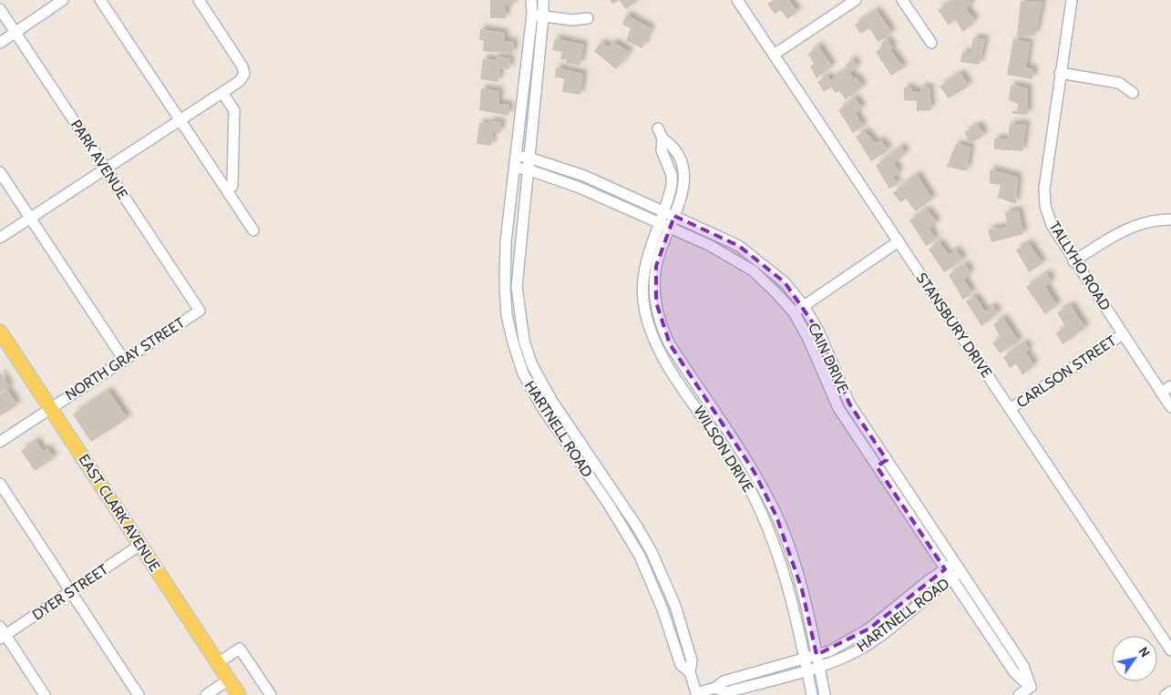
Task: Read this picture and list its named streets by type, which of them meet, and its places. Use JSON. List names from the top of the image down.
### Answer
{
  "streets": {
    "main road": ["EAST CLARK AVENUE"],
    "street": [
      "PARK AVENUE",
      "TALLYHO ROAD",
      "STANSBURY DRIVE",
      "CAIN DRIVE",
      "NORTH GRAY STREET",
      "CARLSON STREET",
      "HARTNELL ROAD",
      "WILSON DRIVE",
      "DYER STREET"
    ]
  },
  "crossings": [
    ["PARK AVENUE", "NORTH GRAY STREET"],
    ["TALLYHO ROAD", "CARLSON STREET"],
    ["STANSBURY DRIVE", "CARLSON STREET"],
    ["CAIN DRIVE", "HARTNELL ROAD"],
    ["CAIN DRIVE", "WILSON DRIVE"],
    ["NORTH GRAY STREET", "EAST CLARK AVENUE"],
    ["HARTNELL ROAD", "WILSON DRIVE"],
    ["EAST CLARK AVENUE", "DYER STREET"]
  ],
  "north": "top right"
}
